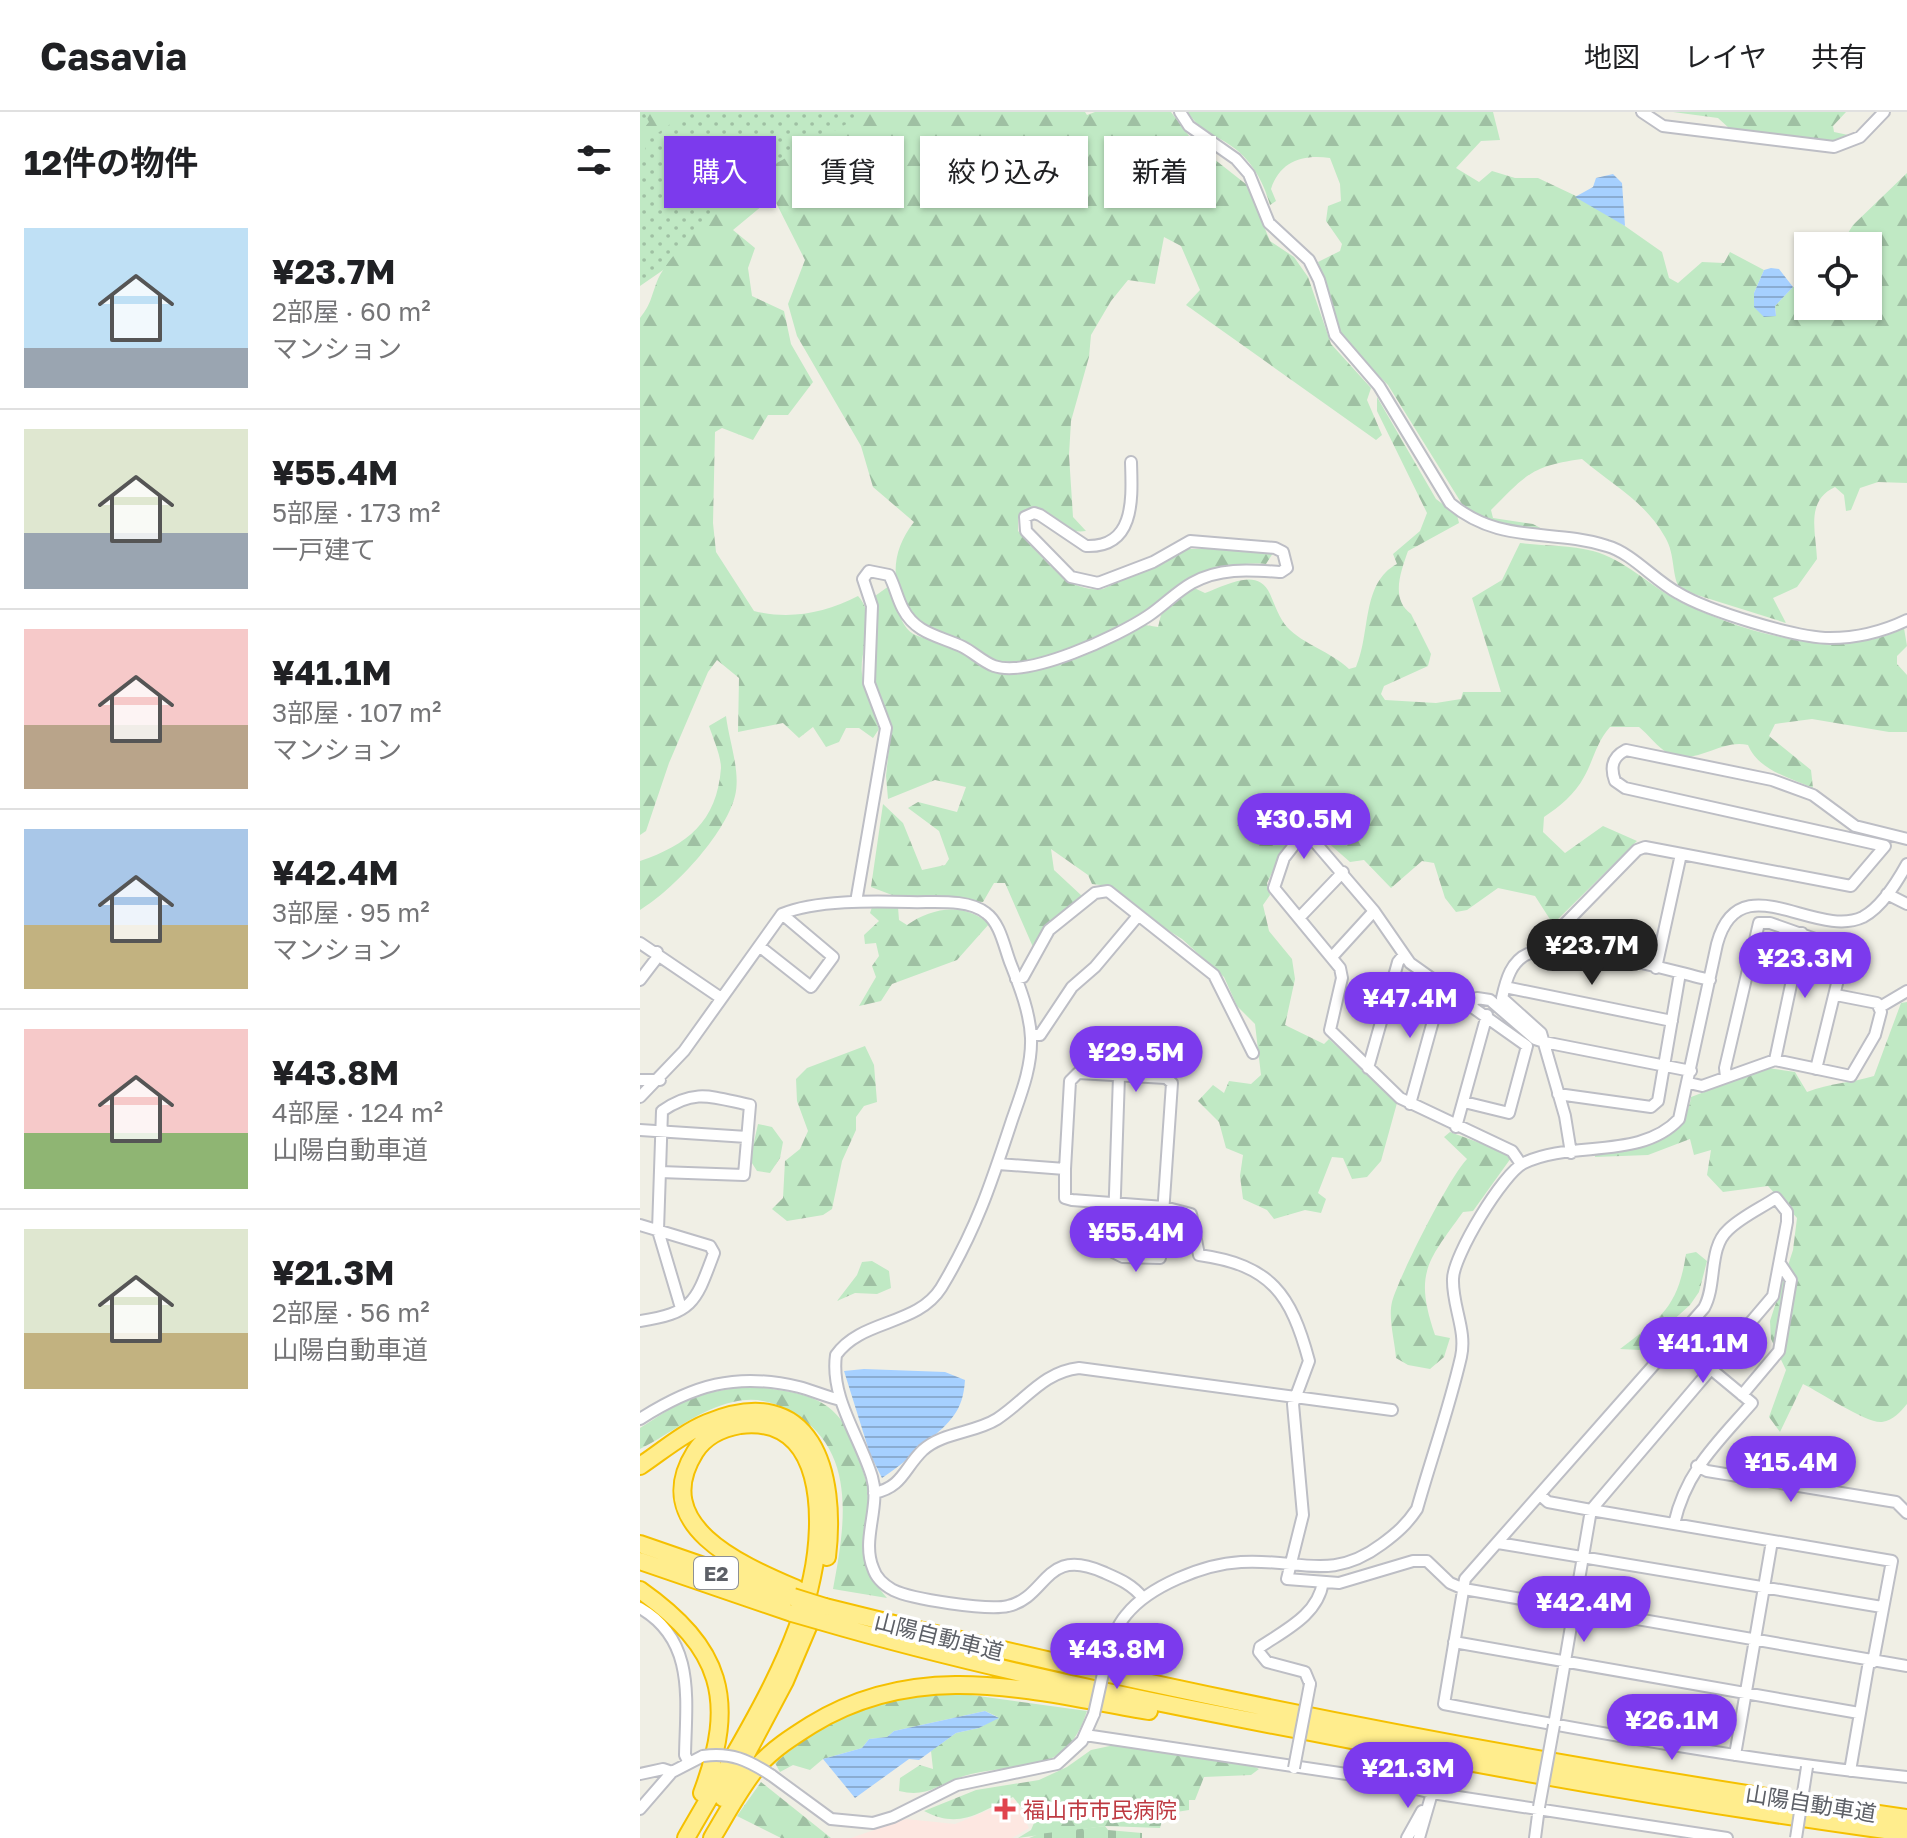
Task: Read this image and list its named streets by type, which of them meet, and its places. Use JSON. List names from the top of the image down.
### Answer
{
  "streets": {
    "highway": ["E2", "山陽自動車道"]
  },
  "places": {
    "health": ["福山市市民病院"]
  },
  "page": {
    "header": "Casavia",
    "nav": ["地図", "レイヤ", "共有"],
    "heading": "12件の物件",
    "chip": [
      "購入",
      "賃貸",
      "絞り込み",
      "新着"
    ],
    "list": [
      {
        "name": "¥23.7M",
        "note": "2部屋 · 60 m² · マンション"
      },
      {
        "name": "¥55.4M",
        "note": "5部屋 · 173 m² · 一戸建て"
      },
      {
        "name": "¥41.1M",
        "note": "3部屋 · 107 m² · マンション"
      },
      {
        "name": "¥42.4M",
        "note": "3部屋 · 95 m² · マンション"
      },
      {
        "name": "¥43.8M",
        "note": "4部屋 · 124 m² · 山陽自動車道"
      },
      {
        "name": "¥21.3M",
        "note": "2部屋 · 56 m² · 山陽自動車道"
      }
    ],
    "price": [
      "¥30.5M",
      "¥23.7M",
      "¥23.3M",
      "¥47.4M",
      "¥29.5M",
      "¥55.4M",
      "¥41.1M",
      "¥15.4M",
      "¥42.4M",
      "¥43.8M",
      "¥26.1M",
      "¥21.3M"
    ]
  }
}
